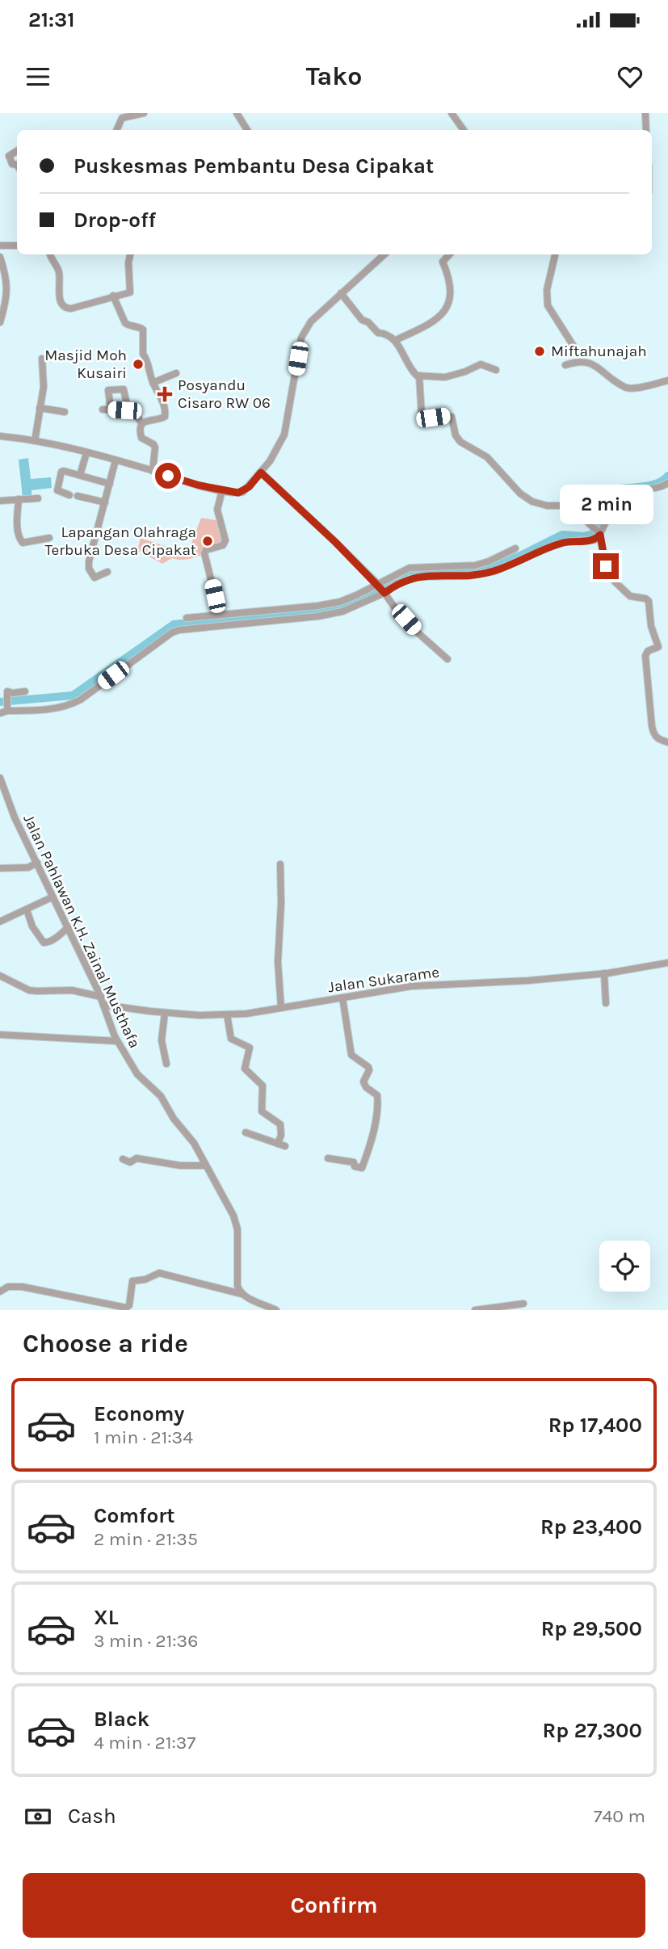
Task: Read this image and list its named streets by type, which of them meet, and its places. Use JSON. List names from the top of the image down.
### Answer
{
  "streets": {
    "street": ["Jalan Pahlawan K.H. Zainal Musthafa", "Jalan Sukarame"]
  },
  "crossings": [
    ["Jalan Pahlawan K.H. Zainal Musthafa", "Jalan Sukarame"]
  ],
  "places": {
    "other": ["Miftahunajah", "Masjid Moh Kusairi", "Lapangan Olahraga Terbuka Desa Cipakat"],
    "health": ["Posyandu Cisaro RW 06"]
  },
  "page": {
    "status": "21:31",
    "header": "Tako",
    "banner": ["Puskesmas Pembantu Desa Cipakat", "Drop-off"],
    "bubble": "2 min",
    "heading": "Choose a ride",
    "list": [
      {
        "name": "Economy",
        "note": "1 min · 21:34",
        "value": "Rp 17,400"
      },
      {
        "name": "Comfort",
        "note": "2 min · 21:35",
        "value": "Rp 23,400"
      },
      {
        "name": "XL",
        "note": "3 min · 21:36",
        "value": "Rp 29,500"
      },
      {
        "name": "Black",
        "note": "4 min · 21:37",
        "value": "Rp 27,300"
      }
    ],
    "pay": ["Cash", "740 m"],
    "buttons": "Confirm"
  }
}
